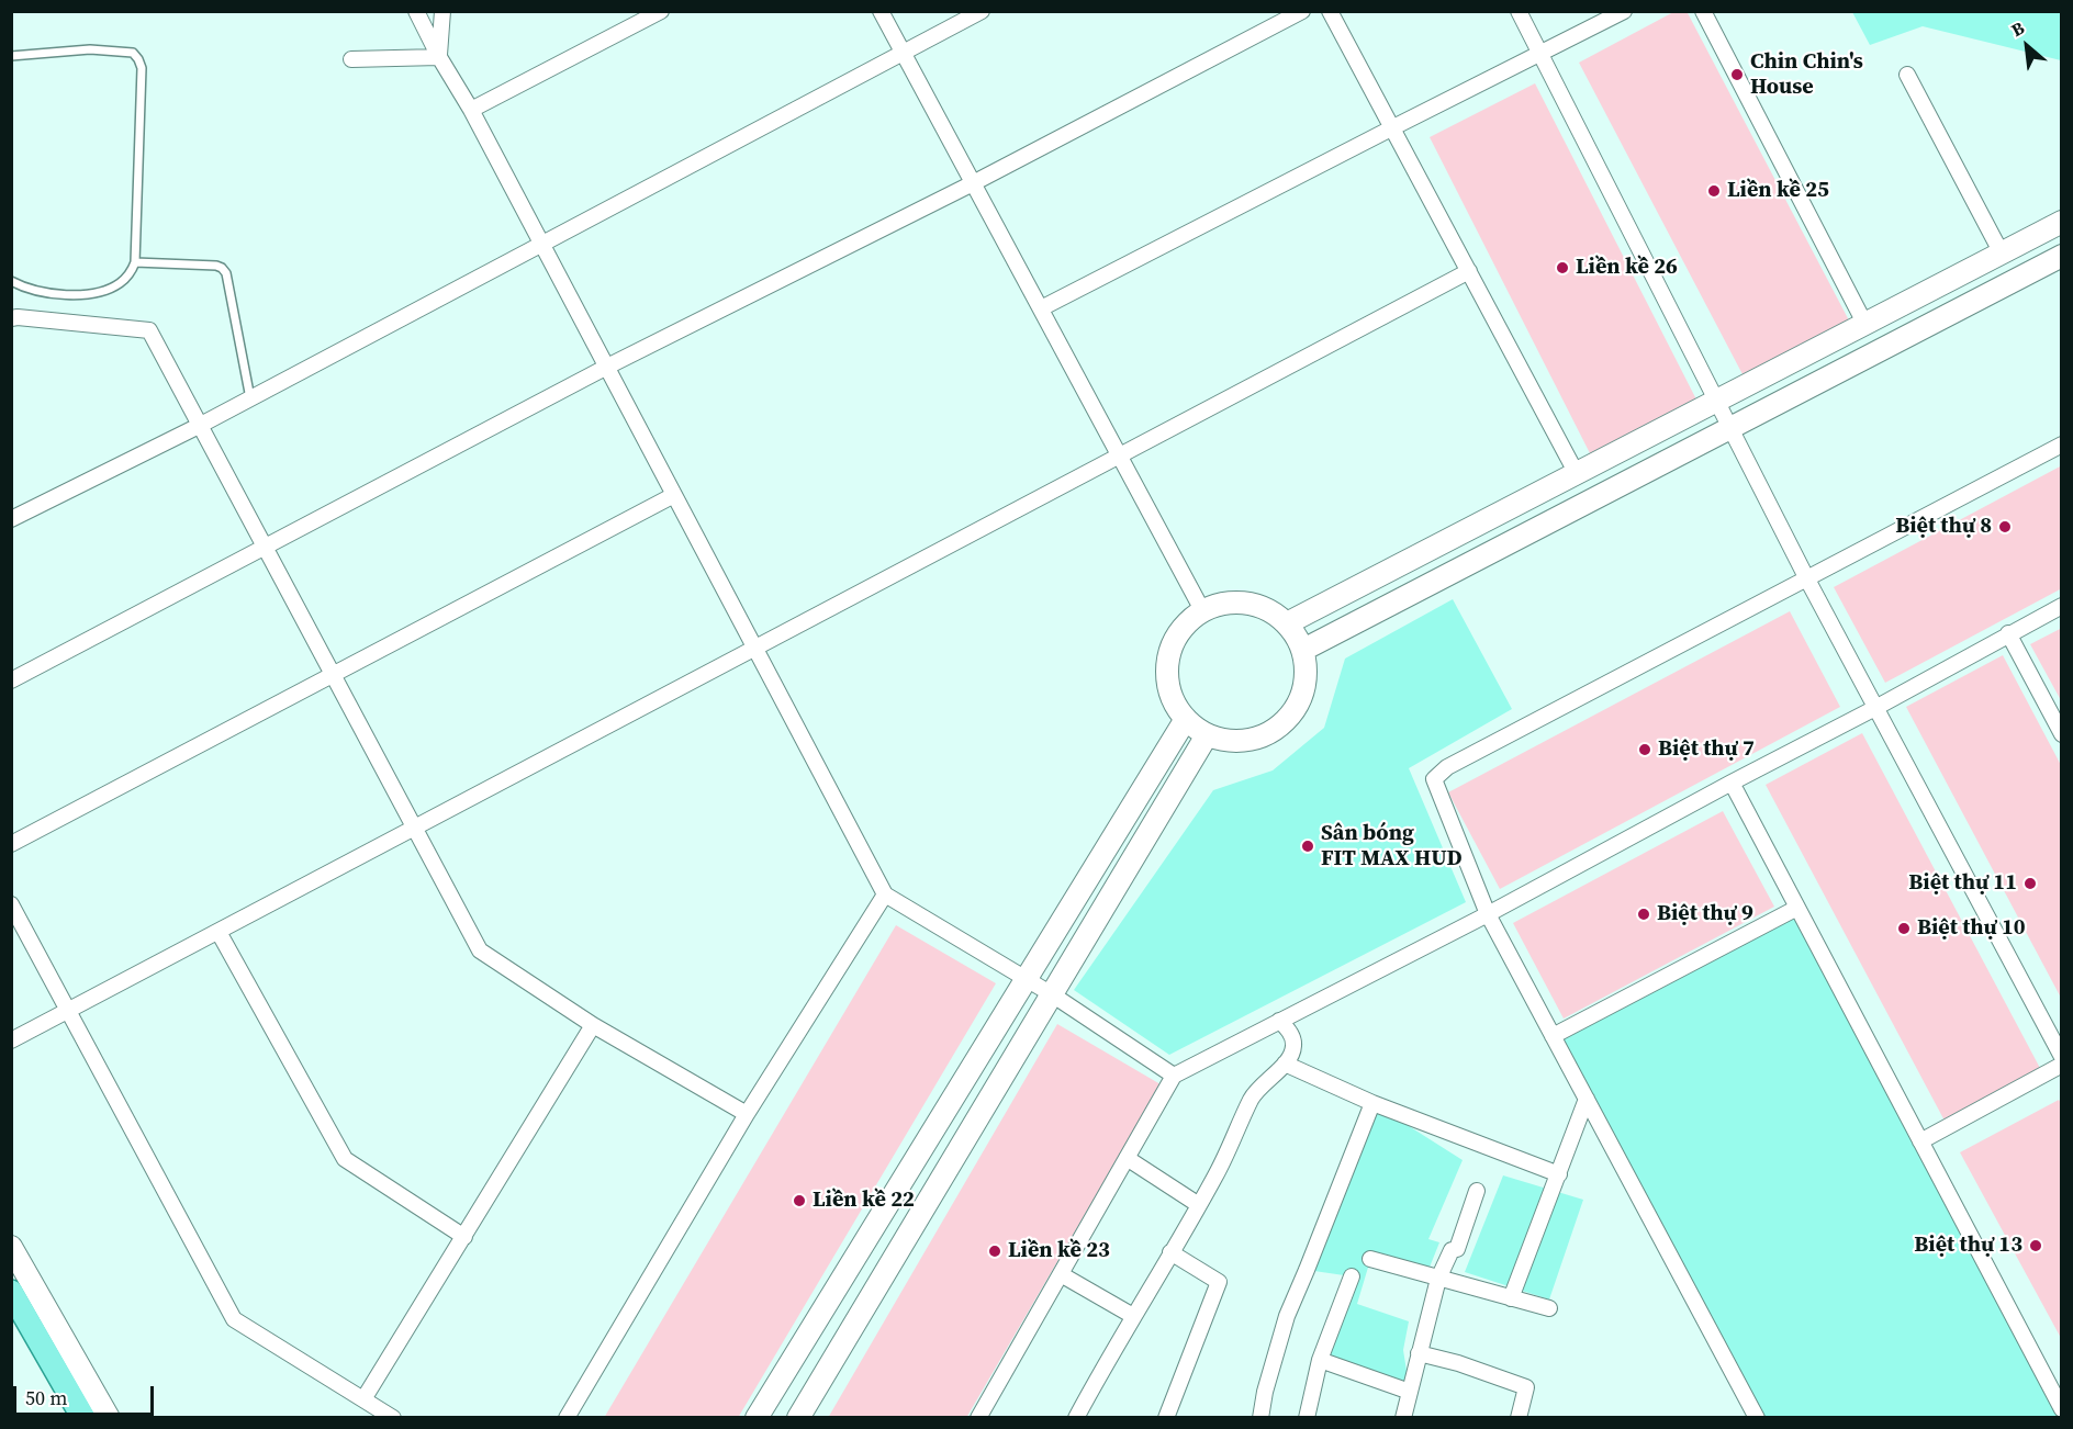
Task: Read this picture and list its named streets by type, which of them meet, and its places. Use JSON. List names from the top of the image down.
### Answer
{
  "places": [
    "Chin Chin's House",
    "Liền kề 25",
    "Liền kề 26",
    "Biệt thự 8",
    "Biệt thự 7",
    "Sân bóng FIT MAX HUD",
    "Biệt thự 11",
    "Biệt thự 9",
    "Biệt thự 10",
    "Liền kề 22",
    "Biệt thự 13",
    "Liền kề 23"
  ],
  "scale_bar": "50 m",
  "north": "top left"
}
